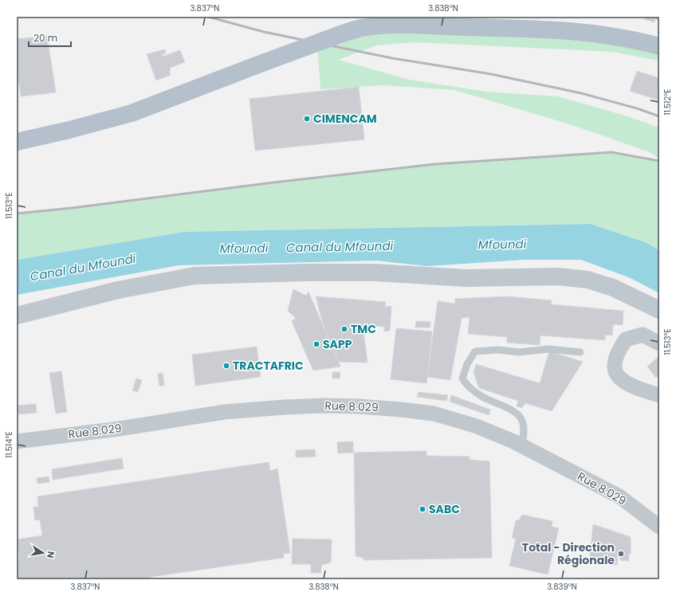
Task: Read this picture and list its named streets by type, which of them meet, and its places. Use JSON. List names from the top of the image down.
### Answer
{
  "streets": {
    "street": ["Rue 8.029"]
  },
  "water": ["Mfoundi", "Canal du Mfoundi"],
  "places": [
    "CIMENCAM",
    "TMC",
    "SAPP",
    "TRACTAFRIC",
    "SABC",
    "Total - Direction Régionale"
  ],
  "scale_bar": "20 m",
  "north": "right",
  "coordinates": [
    "3.837°N",
    "3.838°N",
    "11.512°E",
    "11.513°E",
    "11.514°E",
    "3.839°N"
  ]
}
